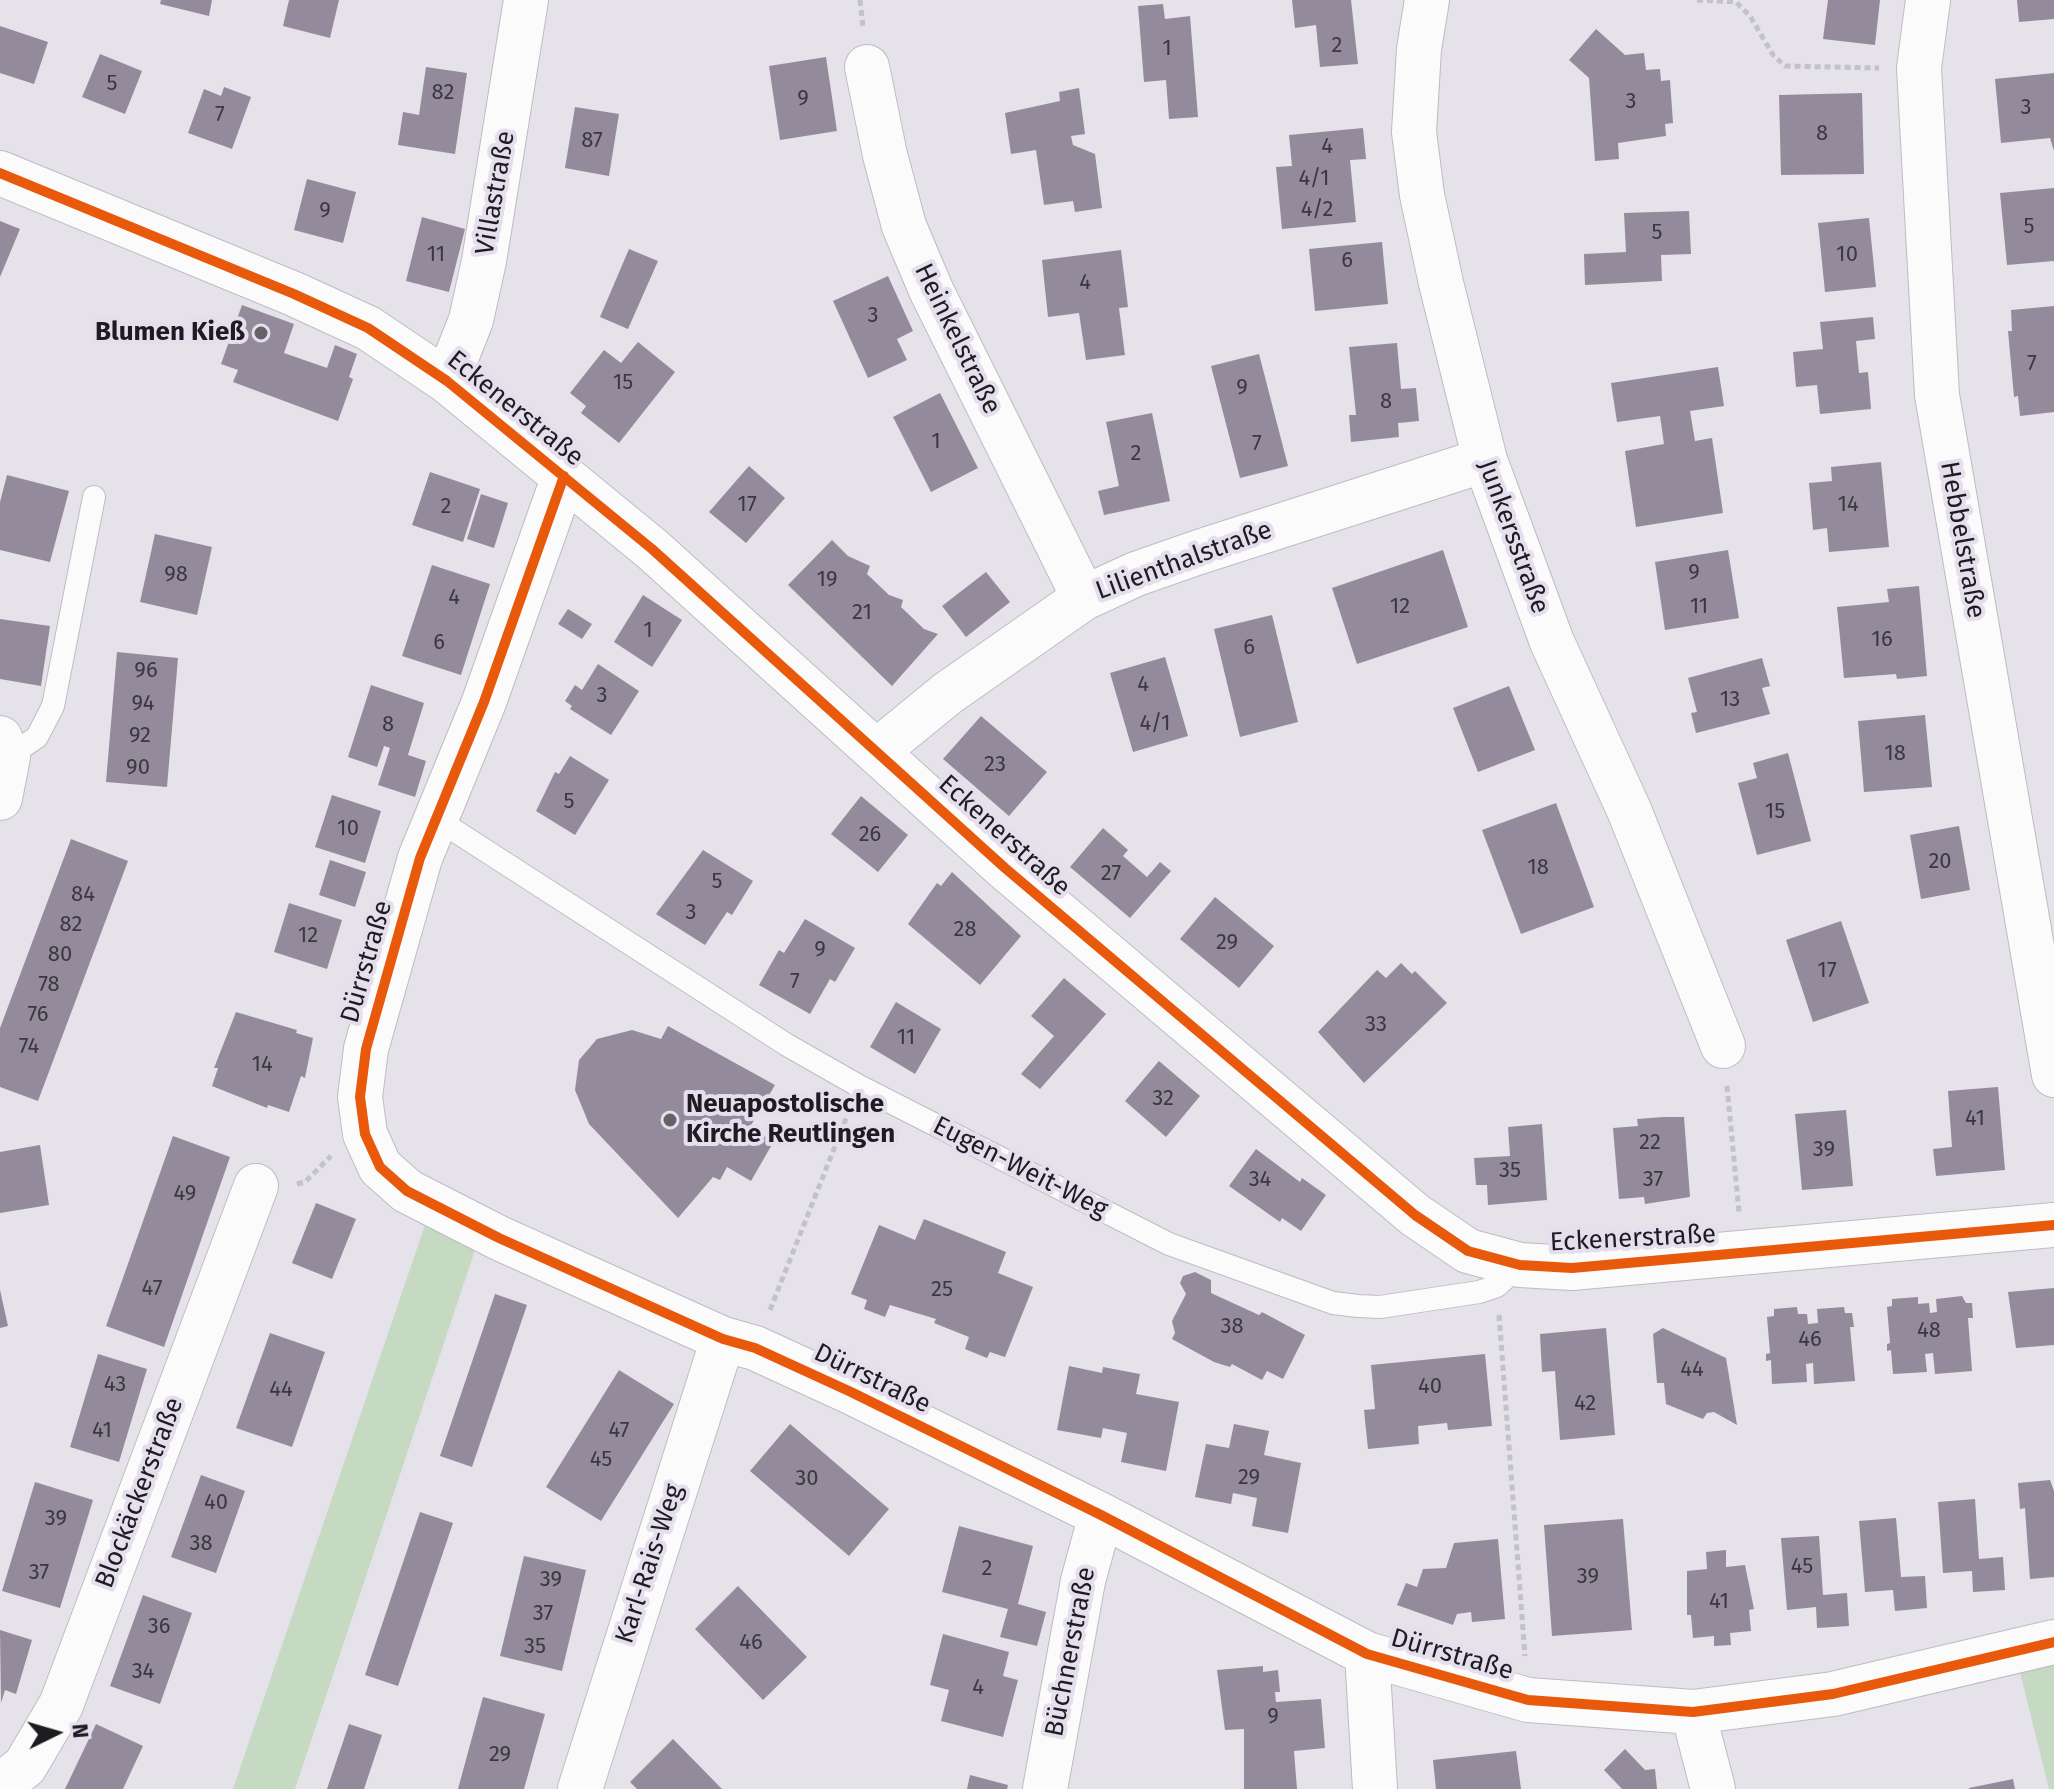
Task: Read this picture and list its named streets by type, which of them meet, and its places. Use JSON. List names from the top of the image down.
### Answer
{
  "streets": {
    "street": [
      "Villastraße",
      "Heinkelstraße",
      "Eckenerstraße",
      "Junkersstraße",
      "Hebbelstraße",
      "Lilienthalstraße",
      "Dürrstraße",
      "Blockäckerstraße",
      "Karl-Rais-Weg",
      "Büchnerstraße"
    ],
    "lane": ["Eugen-Weit-Weg"]
  },
  "crossings": [
    ["Villastraße", "Eckenerstraße"],
    ["Heinkelstraße", "Lilienthalstraße"],
    ["Eckenerstraße", "Lilienthalstraße"],
    ["Eckenerstraße", "Dürrstraße"],
    ["Eckenerstraße", "Eugen-Weit-Weg"],
    ["Junkersstraße", "Lilienthalstraße"],
    ["Dürrstraße", "Eugen-Weit-Weg"],
    ["Dürrstraße", "Karl-Rais-Weg"],
    ["Dürrstraße", "Büchnerstraße"]
  ],
  "places": ["Blumen Kieß", "Neuapostolische Kirche Reutlingen"],
  "house_numbers": [
    "2",
    "1",
    "5",
    "82",
    "9",
    "3",
    "3",
    "7",
    "8",
    "87",
    "4",
    "4/1",
    "4/2",
    "9",
    "5",
    "5",
    "11",
    "10",
    "6",
    "4",
    "3",
    "7",
    "15",
    "9",
    "8",
    "1",
    "7",
    "2",
    "17",
    "14",
    "2",
    "9",
    "98",
    "19",
    "4",
    "12",
    "11",
    "21",
    "1",
    "16",
    "6",
    "6",
    "96",
    "4",
    "3",
    "13",
    "94",
    "4/1",
    "8",
    "92",
    "18",
    "23",
    "90",
    "5",
    "15",
    "10",
    "26",
    "20",
    "18",
    "27",
    "5",
    "84",
    "3",
    "82",
    "28",
    "12",
    "29",
    "9",
    "80",
    "17",
    "7",
    "78",
    "76",
    "33",
    "11",
    "74",
    "14",
    "32",
    "41",
    "22",
    "39",
    "35",
    "34",
    "37",
    "49",
    "47",
    "25",
    "38",
    "48",
    "46",
    "44",
    "43",
    "40",
    "44",
    "42",
    "41",
    "47",
    "45",
    "29",
    "30",
    "40",
    "39",
    "38",
    "45",
    "2",
    "37",
    "39",
    "39",
    "41",
    "37",
    "36",
    "46",
    "35",
    "34",
    "4",
    "9",
    "29"
  ],
  "north": "right"
}
